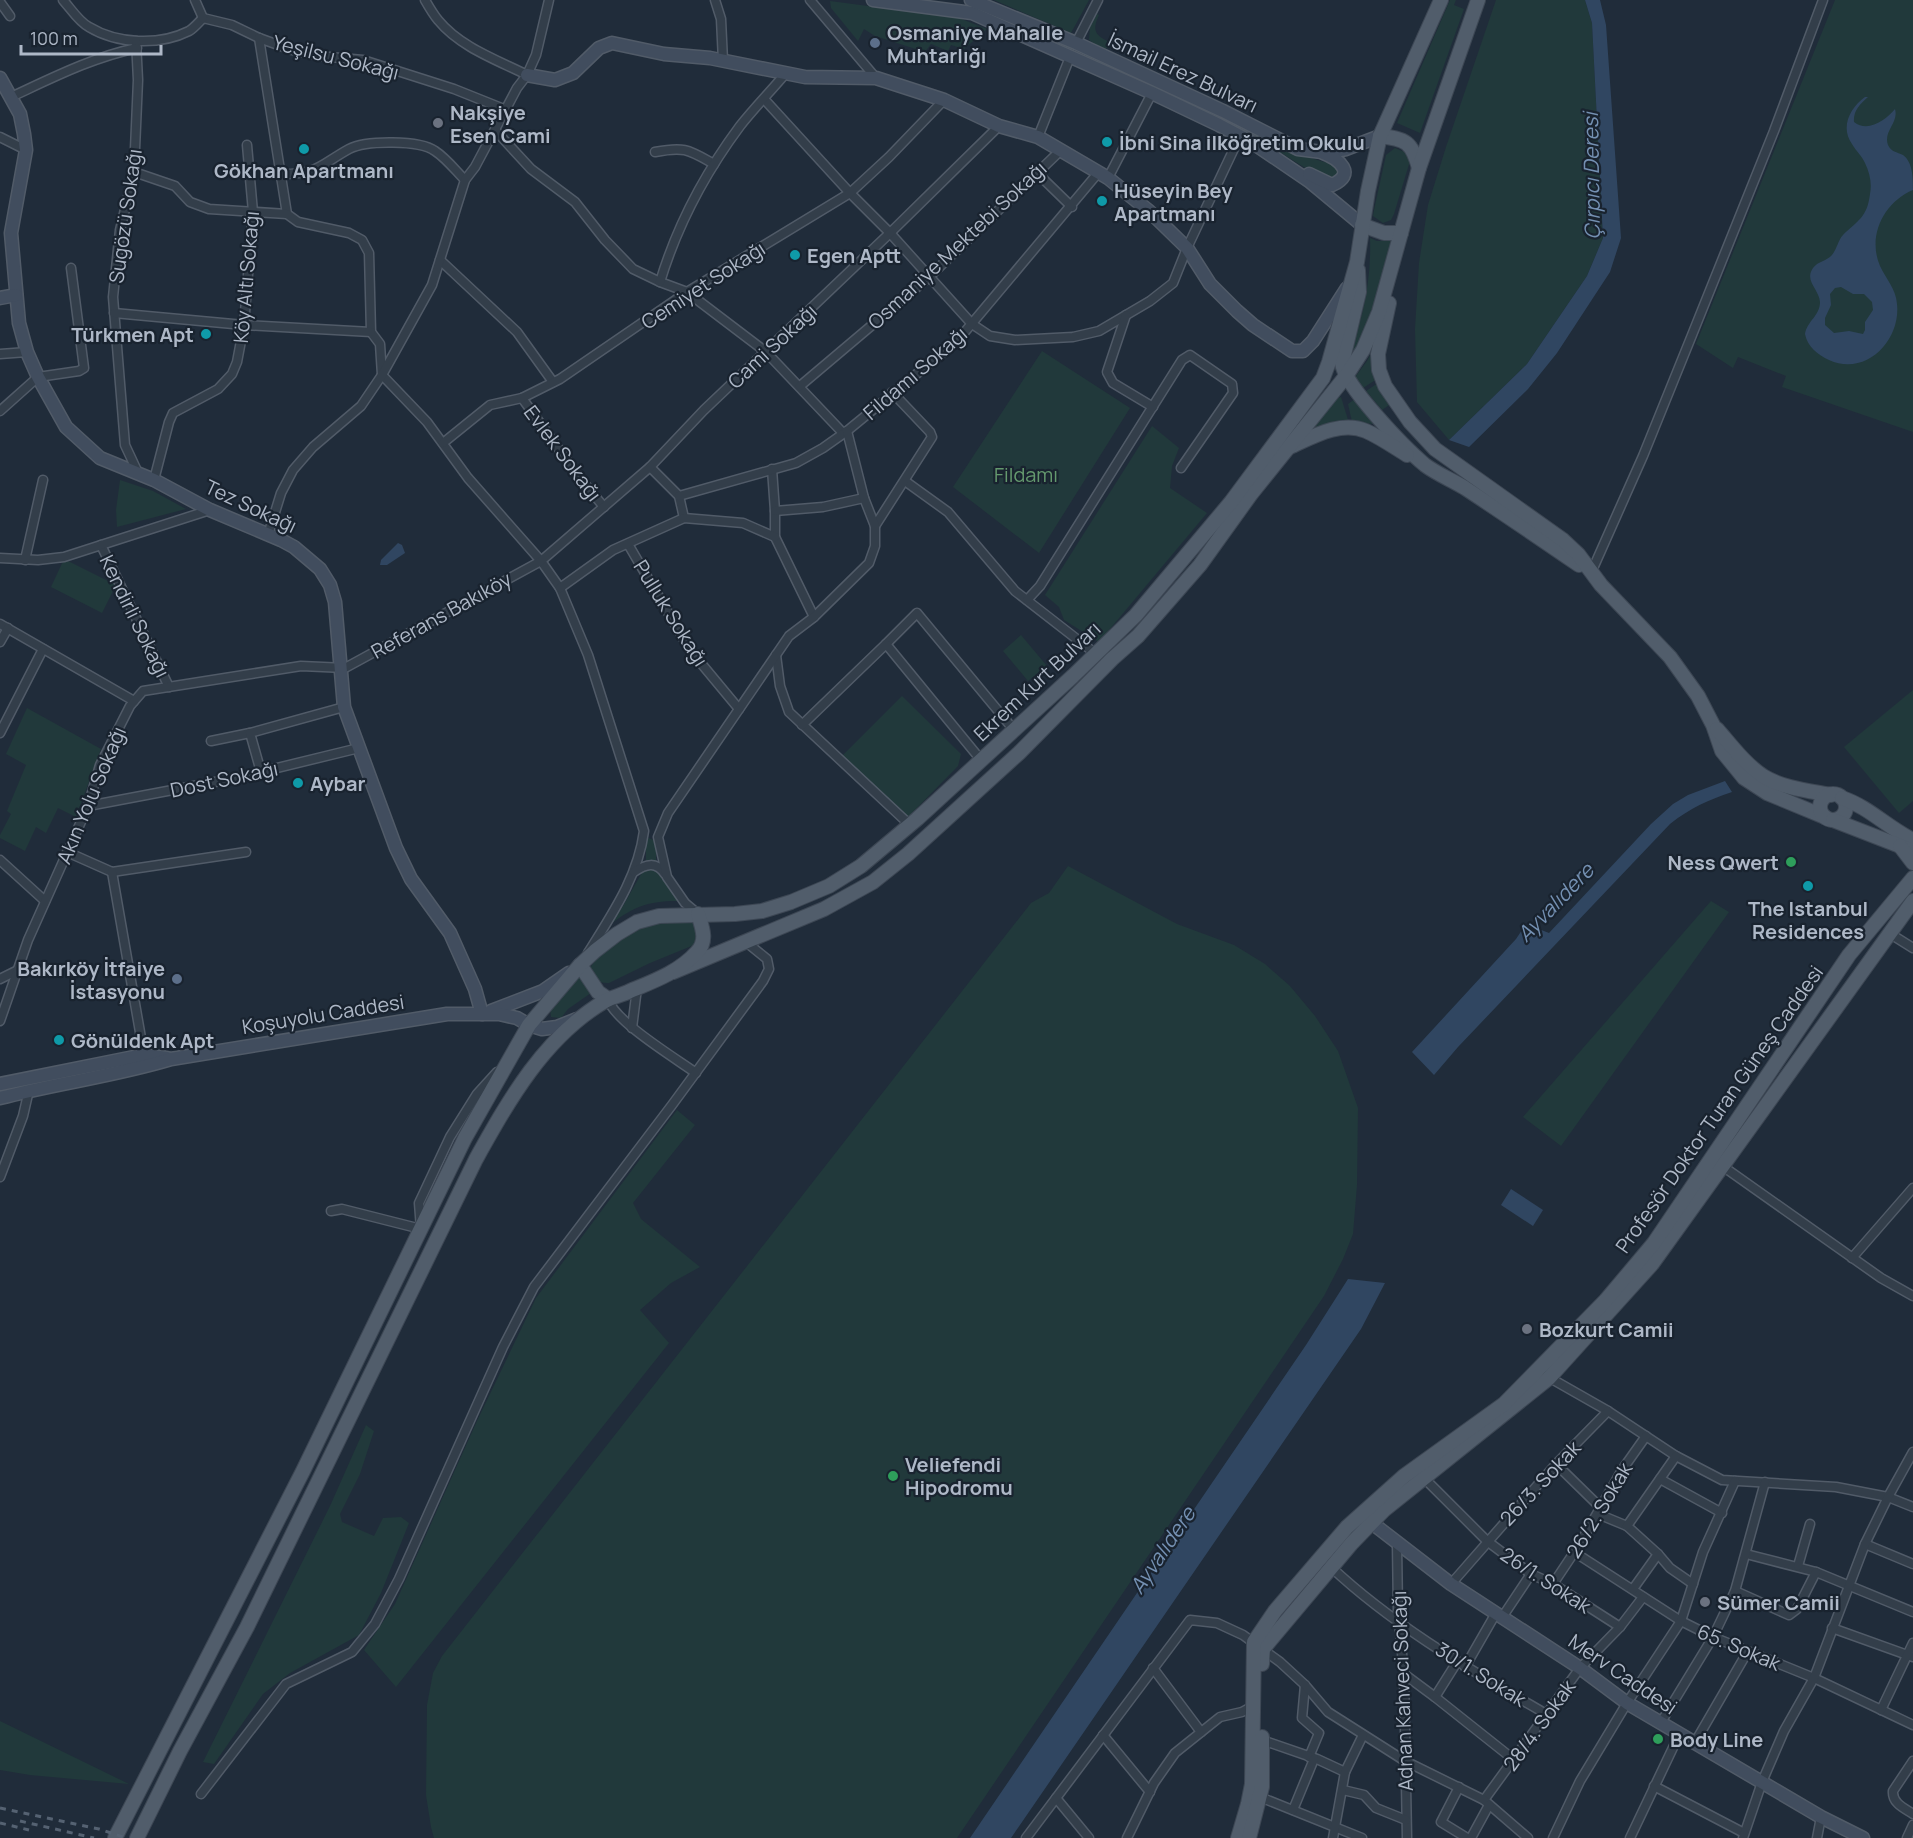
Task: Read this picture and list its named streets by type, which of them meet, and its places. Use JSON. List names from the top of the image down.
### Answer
{
  "streets": {
    "main road": ["Ekrem Kurt Bulvarı", "Profesör Doktor Turan Güneş Caddesi"],
    "street": [
      "Yeşilsu Sokağı",
      "İsmail Erez Bulvarı",
      "Sugözü Sokağı",
      "Osmaniye Mektebi Sokağı",
      "Köy Altı Sokağı",
      "Cemiyet Sokağı",
      "Cami Sokağı",
      "Fildamı Sokağı",
      "Evlek Sokağı",
      "Tez Sokağı",
      "Pulluk Sokağı",
      "Referans Bakıköy",
      "Kendirli Sokağı",
      "Dost Sokağı",
      "Akın Yolu Sokağı",
      "Koşuyolu Caddesi",
      "26/3. Sokak",
      "26/2. Sokak",
      "26/1. Sokak",
      "65. Sokak",
      "30/1. Sokak",
      "Merv Caddesi",
      "Adnan Kahveci Sokağı",
      "28/4. Sokak"
    ]
  },
  "crossings": [
    ["İsmail Erez Bulvarı", "Fildamı Sokağı"],
    ["Sugözü Sokağı", "Tez Sokağı"],
    ["Köy Altı Sokağı", "Tez Sokağı"],
    ["Cemiyet Sokağı", "Evlek Sokağı"],
    ["Cami Sokağı", "Evlek Sokağı"],
    ["Cami Sokağı", "Referans Bakıköy"],
    ["Tez Sokağı", "Referans Bakıköy"],
    ["Tez Sokağı", "Dost Sokağı"],
    ["Tez Sokağı", "Koşuyolu Caddesi"],
    ["Dost Sokağı", "Akın Yolu Sokağı"],
    ["Profesör Doktor Turan Güneş Caddesi", "26/1. Sokak"],
    ["Profesör Doktor Turan Güneş Caddesi", "30/1. Sokak"],
    ["Profesör Doktor Turan Güneş Caddesi", "Merv Caddesi"],
    ["26/3. Sokak", "26/1. Sokak"],
    ["26/3. Sokak", "Merv Caddesi"],
    ["26/2. Sokak", "26/1. Sokak"],
    ["26/2. Sokak", "65. Sokak"],
    ["26/1. Sokak", "28/4. Sokak"],
    ["65. Sokak", "28/4. Sokak"],
    ["30/1. Sokak", "Adnan Kahveci Sokağı"],
    ["30/1. Sokak", "28/4. Sokak"],
    ["Merv Caddesi", "Adnan Kahveci Sokağı"],
    ["Merv Caddesi", "28/4. Sokak"]
  ],
  "water": ["Çırpıcı Deresi", "Ayvalıdere"],
  "parks": ["Fildamı"],
  "places": [
    "Osmaniye Mahalle Muhtarlığı",
    "Nakşiye Esen Cami",
    "İbni Sina ilköğretim Okulu",
    "Gökhan Apartmanı",
    "Hüseyin Bey Apartmanı",
    "Egen Aptt",
    "Türkmen Apt",
    "Aybar",
    "Ness Qwert",
    "The Istanbul Residences",
    "Bakırköy İtfaiye İstasyonu",
    "Gönüldenk Apt",
    "Bozkurt Camii",
    "Veliefendi Hipodromu",
    "Sümer Camii",
    "Body Line"
  ],
  "scale_bar": "100 m"
}
